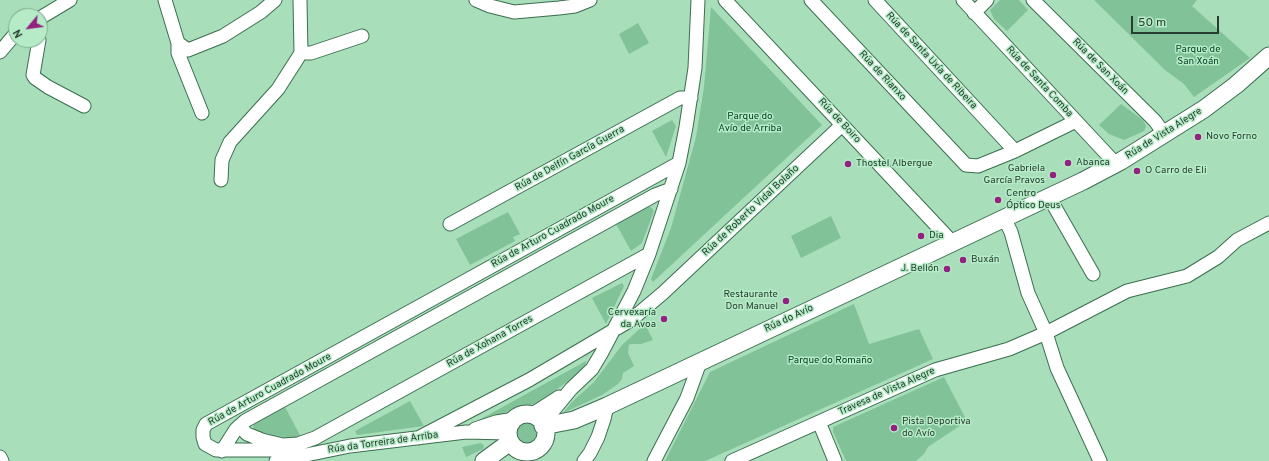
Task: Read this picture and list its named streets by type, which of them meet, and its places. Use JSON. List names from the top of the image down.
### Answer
{
  "streets": {
    "main road": ["Rúa de Vista Alegre", "Rúa do Avío"],
    "street": [
      "Rúa de Santa Uxía de Ribeira",
      "Rúa de San Xoán",
      "Rúa de Rianxo",
      "Rúa de Santa Comba",
      "Rúa de Boiro",
      "Rúa de Delfín García Guerra",
      "Rúa de Roberto Vidal Bolaño",
      "Rúa de Arturo Cuadrado Moure",
      "Rúa de Xohana Torres",
      "Travesa de Vista Alegre",
      "Rúa da Torreira de Arriba"
    ]
  },
  "crossings": [
    ["Rúa de Santa Uxía de Ribeira", "Rúa de Rianxo"],
    ["Rúa de San Xoán", "Rúa de Vista Alegre"],
    ["Rúa de Santa Comba", "Rúa de Vista Alegre"],
    ["Rúa de Boiro", "Rúa de Roberto Vidal Bolaño"],
    ["Rúa de Boiro", "Rúa do Avío"],
    ["Rúa de Vista Alegre", "Rúa do Avío"],
    ["Rúa de Roberto Vidal Bolaño", "Rúa da Torreira de Arriba"],
    ["Rúa de Arturo Cuadrado Moure", "Rúa de Xohana Torres"],
    ["Rúa do Avío", "Rúa da Torreira de Arriba"]
  ],
  "parks": ["Parque de San Xoán", "Parque do Avío de Arriba", "Parque do Romaño"],
  "places": [
    "Novo Forno",
    "Abanca",
    "Thostel Albergue",
    "O Carro de Eli",
    "Gabriela García Pravos",
    "Centro Óptico Deus",
    "Dia",
    "Buxán",
    "J. Bellón",
    "Restaurante Don Manuel",
    "Cervexaría da Avoa",
    "Pista Deportiva do Avío"
  ],
  "scale_bar": "50 m",
  "north": "bottom left"
}
